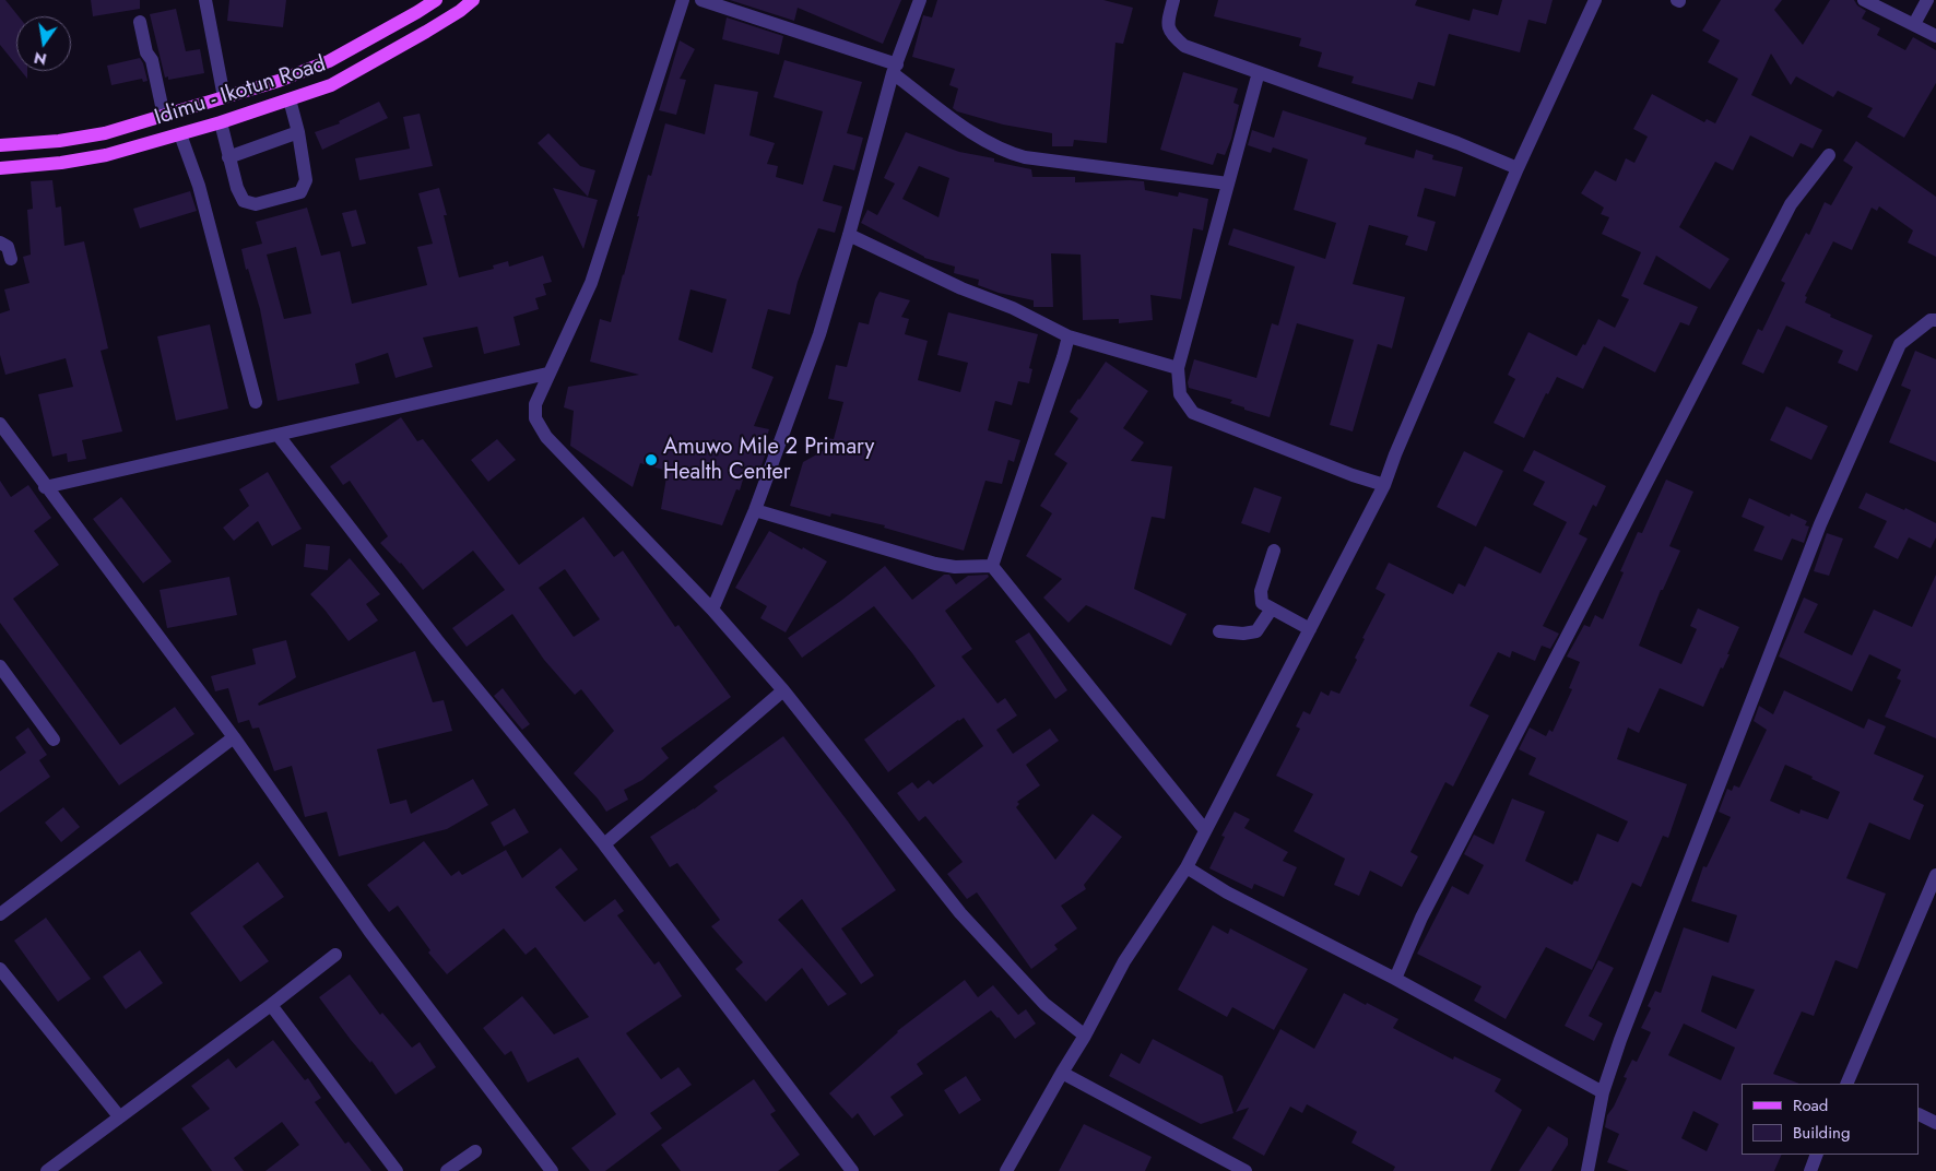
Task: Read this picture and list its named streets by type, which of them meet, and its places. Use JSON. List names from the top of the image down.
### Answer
{
  "streets": {
    "main road": ["Idimu - Ikotun Road"]
  },
  "places": ["Amuwo Mile 2 Primary Health Center"],
  "legend": ["Road", "Building"],
  "north": "bottom"
}
